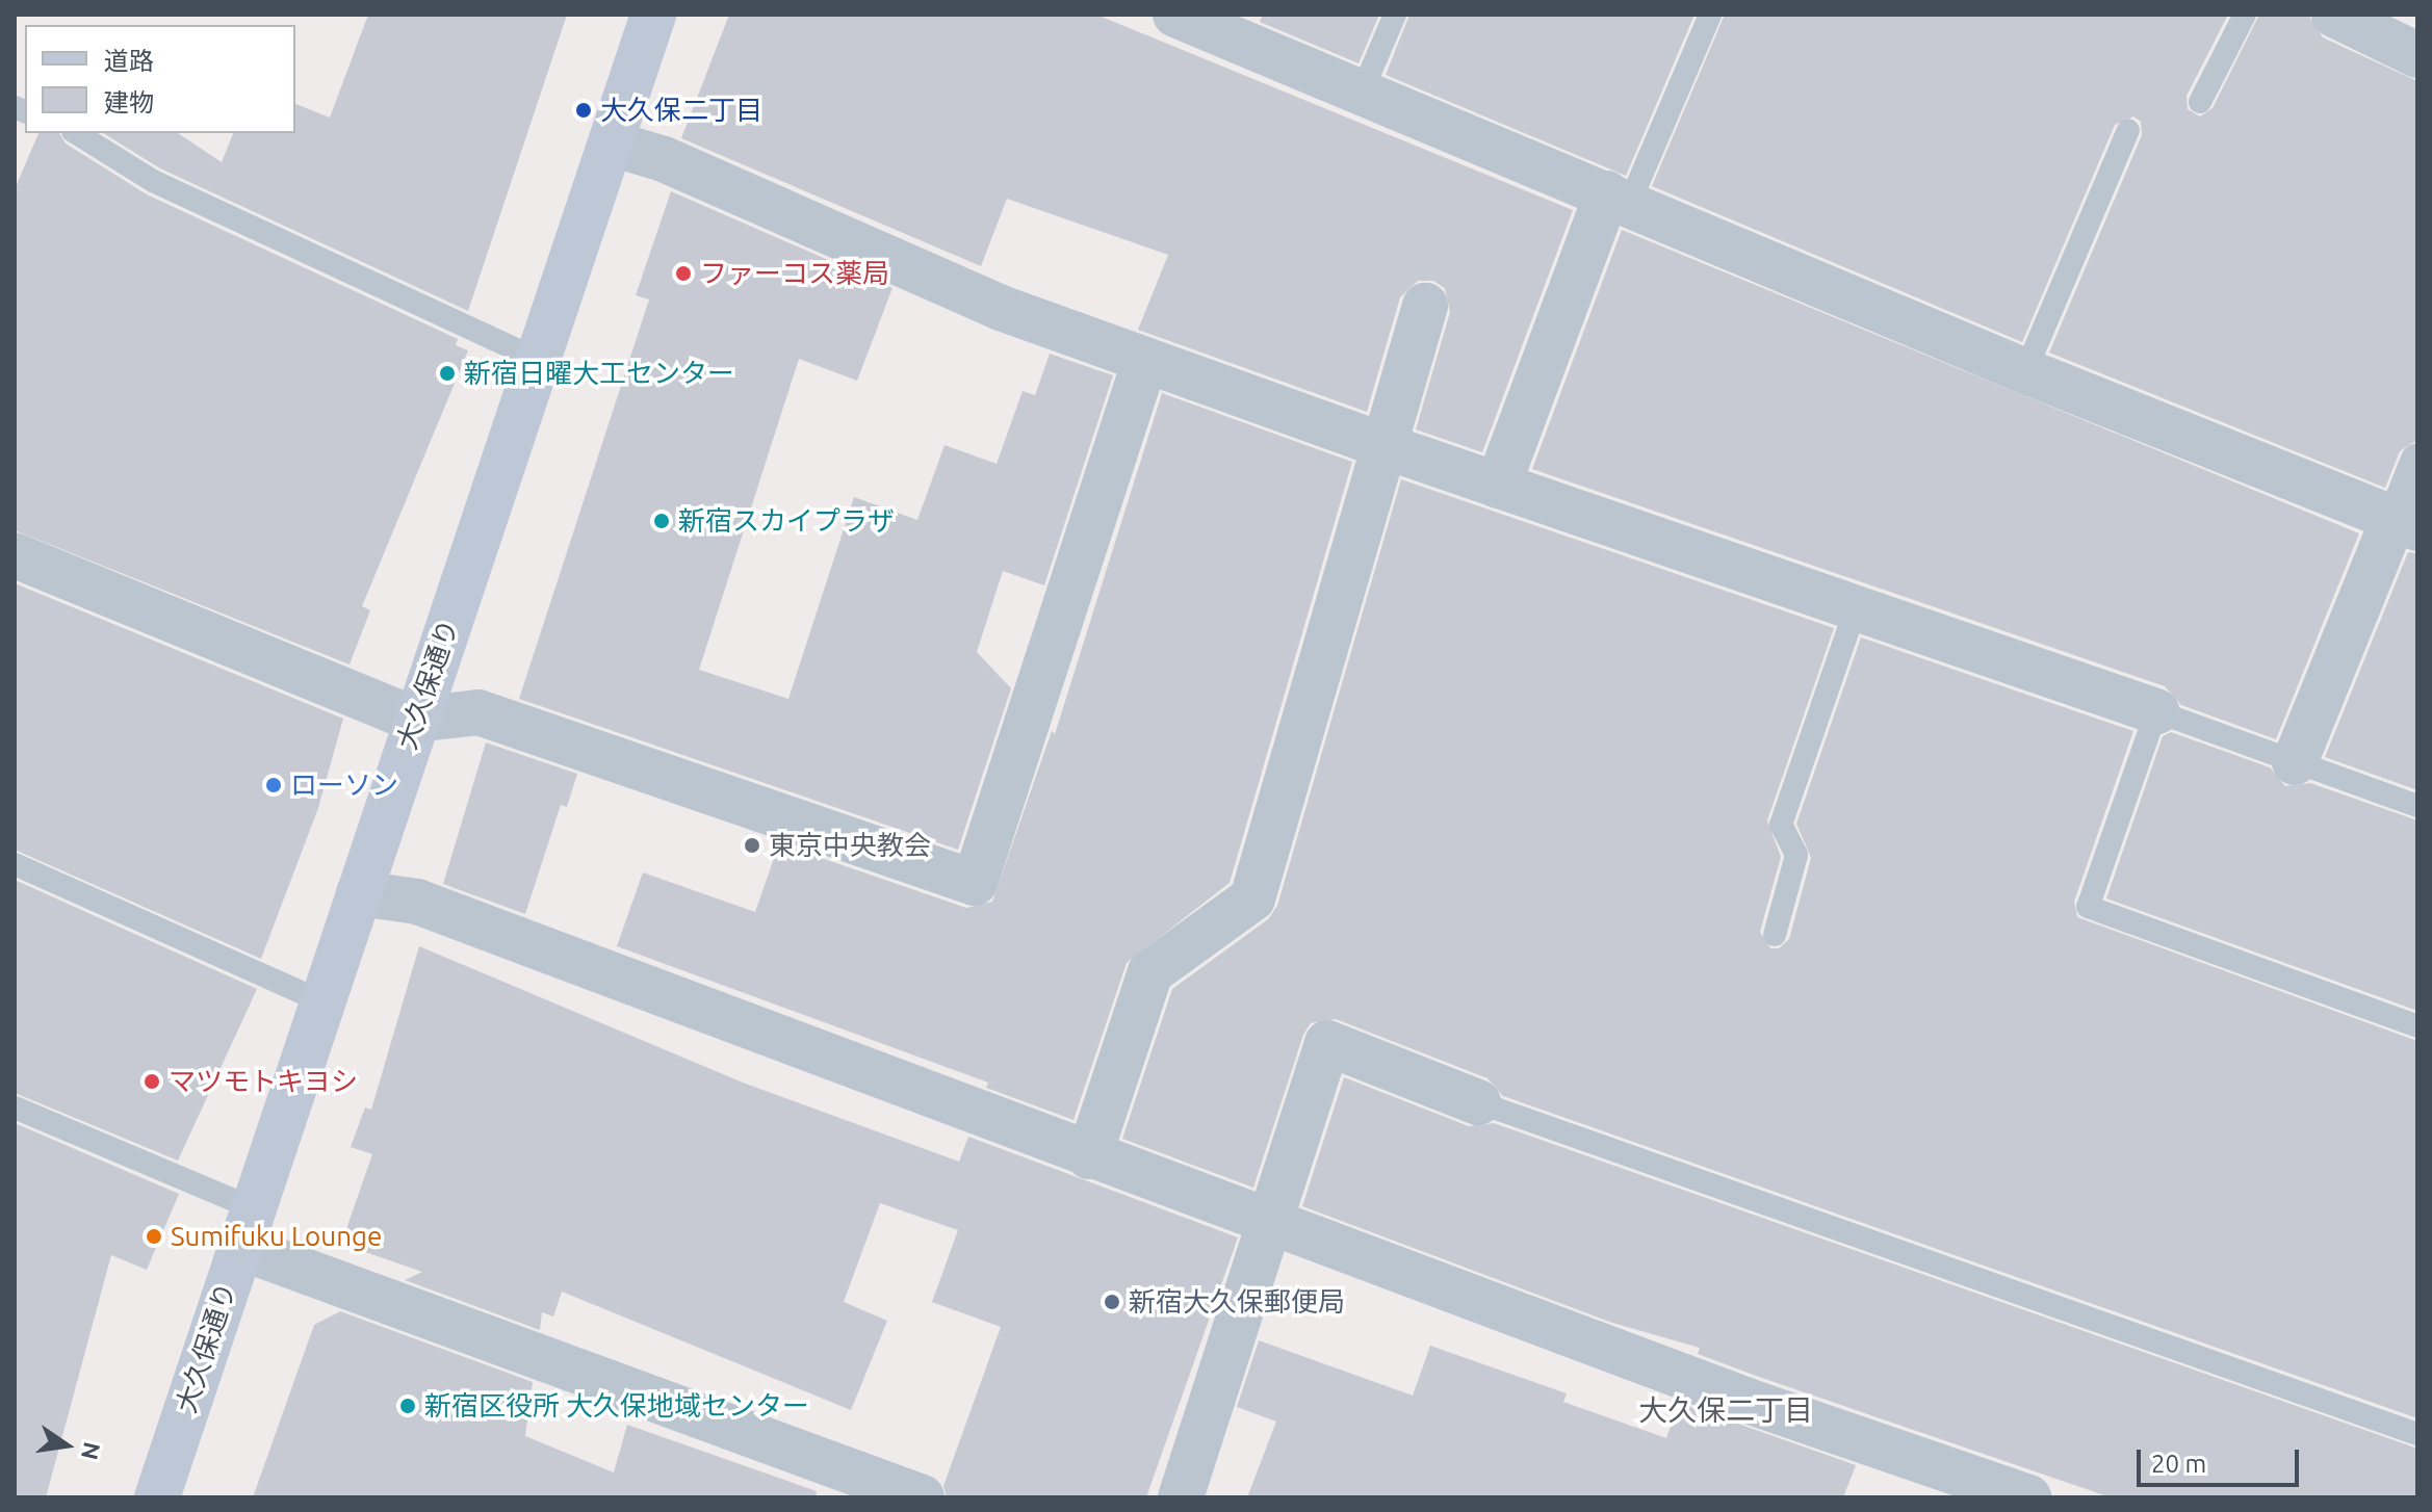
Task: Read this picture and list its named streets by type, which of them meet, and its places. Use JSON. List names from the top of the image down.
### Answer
{
  "streets": {
    "main road": ["大久保通り"]
  },
  "districts": ["大久保二丁目"],
  "places": [
    "大久保二丁目",
    "ファーコス薬局",
    "新宿日曜大工センター",
    "新宿スカイプラザ",
    "ローソン",
    "東京中央教会",
    "マツモトキヨシ",
    "Sumifuku Lounge",
    "新宿大久保郵便局",
    "新宿区役所 大久保地域センター"
  ],
  "legend": ["道路", "建物"],
  "scale_bar": "20 m",
  "north": "right"
}
